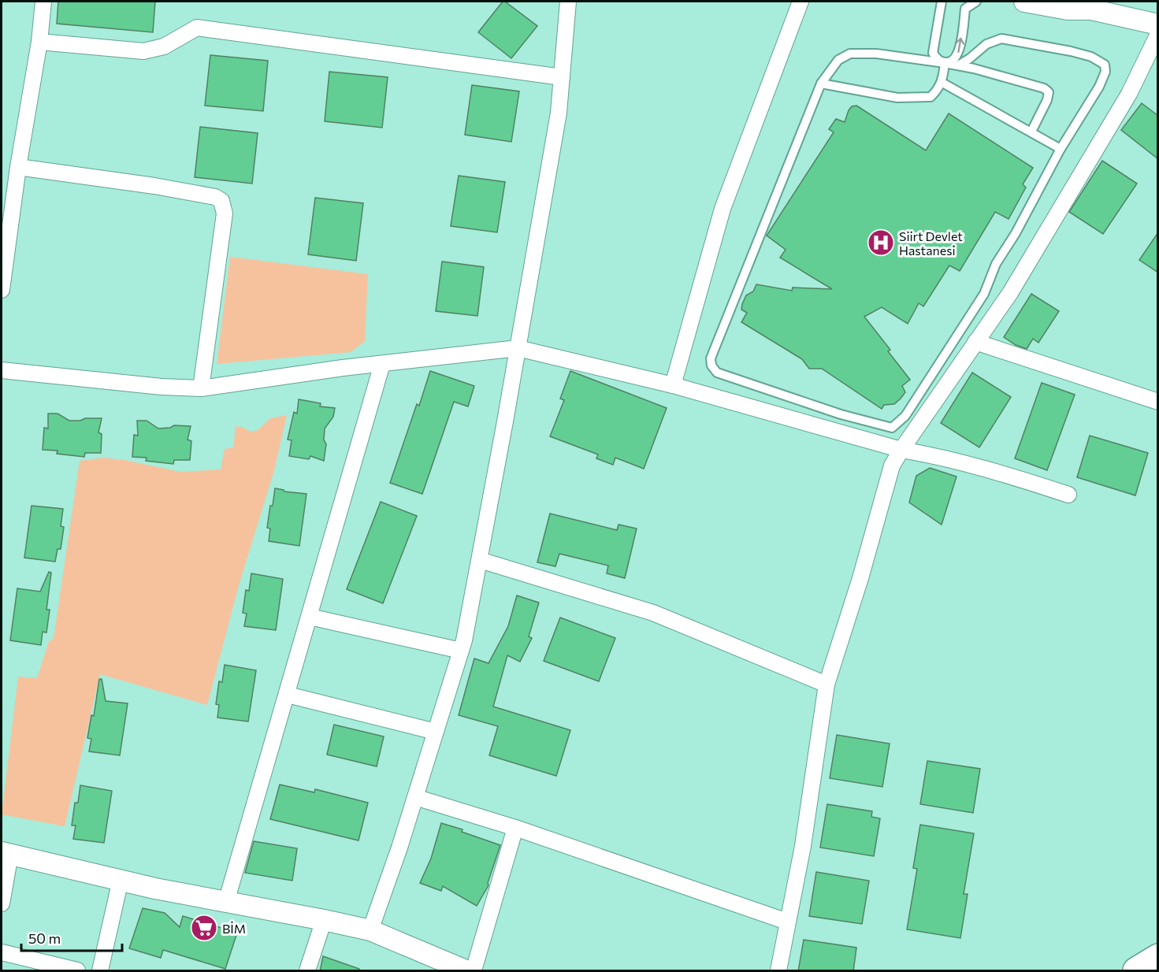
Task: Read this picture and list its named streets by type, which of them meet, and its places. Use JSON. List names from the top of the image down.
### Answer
{
  "places": {
    "hospital": ["Siirt Devlet Hastanesi"],
    "supermarket": ["BİM"]
  },
  "scale_bar": "50 m"
}
